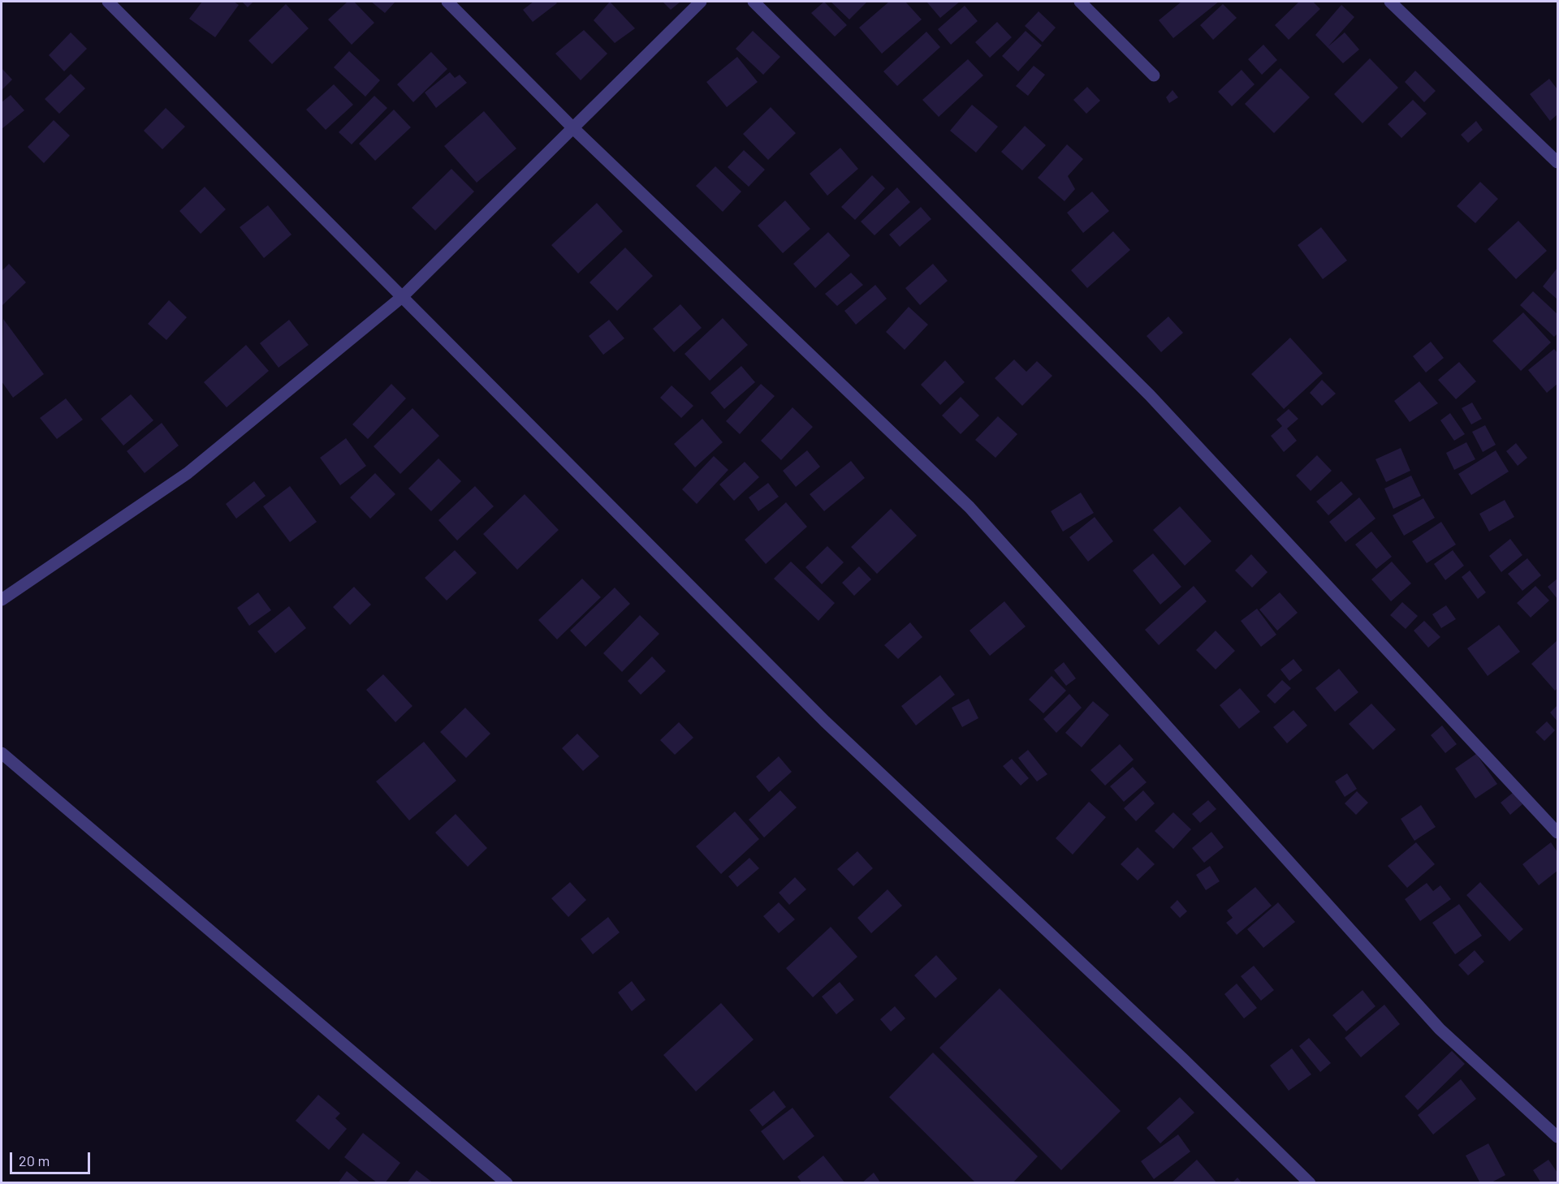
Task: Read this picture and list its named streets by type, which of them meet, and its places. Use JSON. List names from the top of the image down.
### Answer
{
  "scale_bar": "20 m"
}
